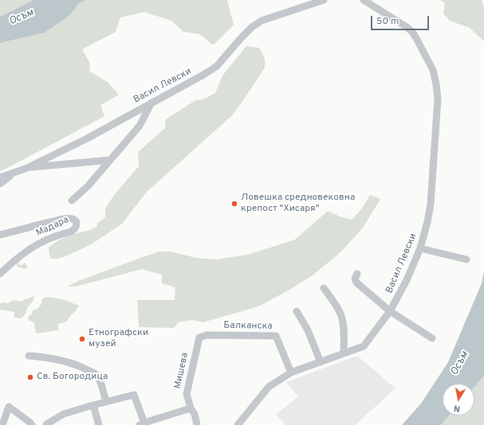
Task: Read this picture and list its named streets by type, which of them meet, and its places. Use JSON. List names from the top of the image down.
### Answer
{
  "streets": {
    "street": [
      "Васил Левски",
      "Мадара",
      "Балканска",
      "Мишева"
    ]
  },
  "crossings": [
    ["Васил Левски", "Балканска"],
    ["Балканска", "Мишева"]
  ],
  "water": ["Осъм"],
  "places": ["Ловешка средновековна крепост \"Хисаря\"", "Етнографски музей", "Св. Богородица"],
  "scale_bar": "50 m",
  "north": "bottom"
}
